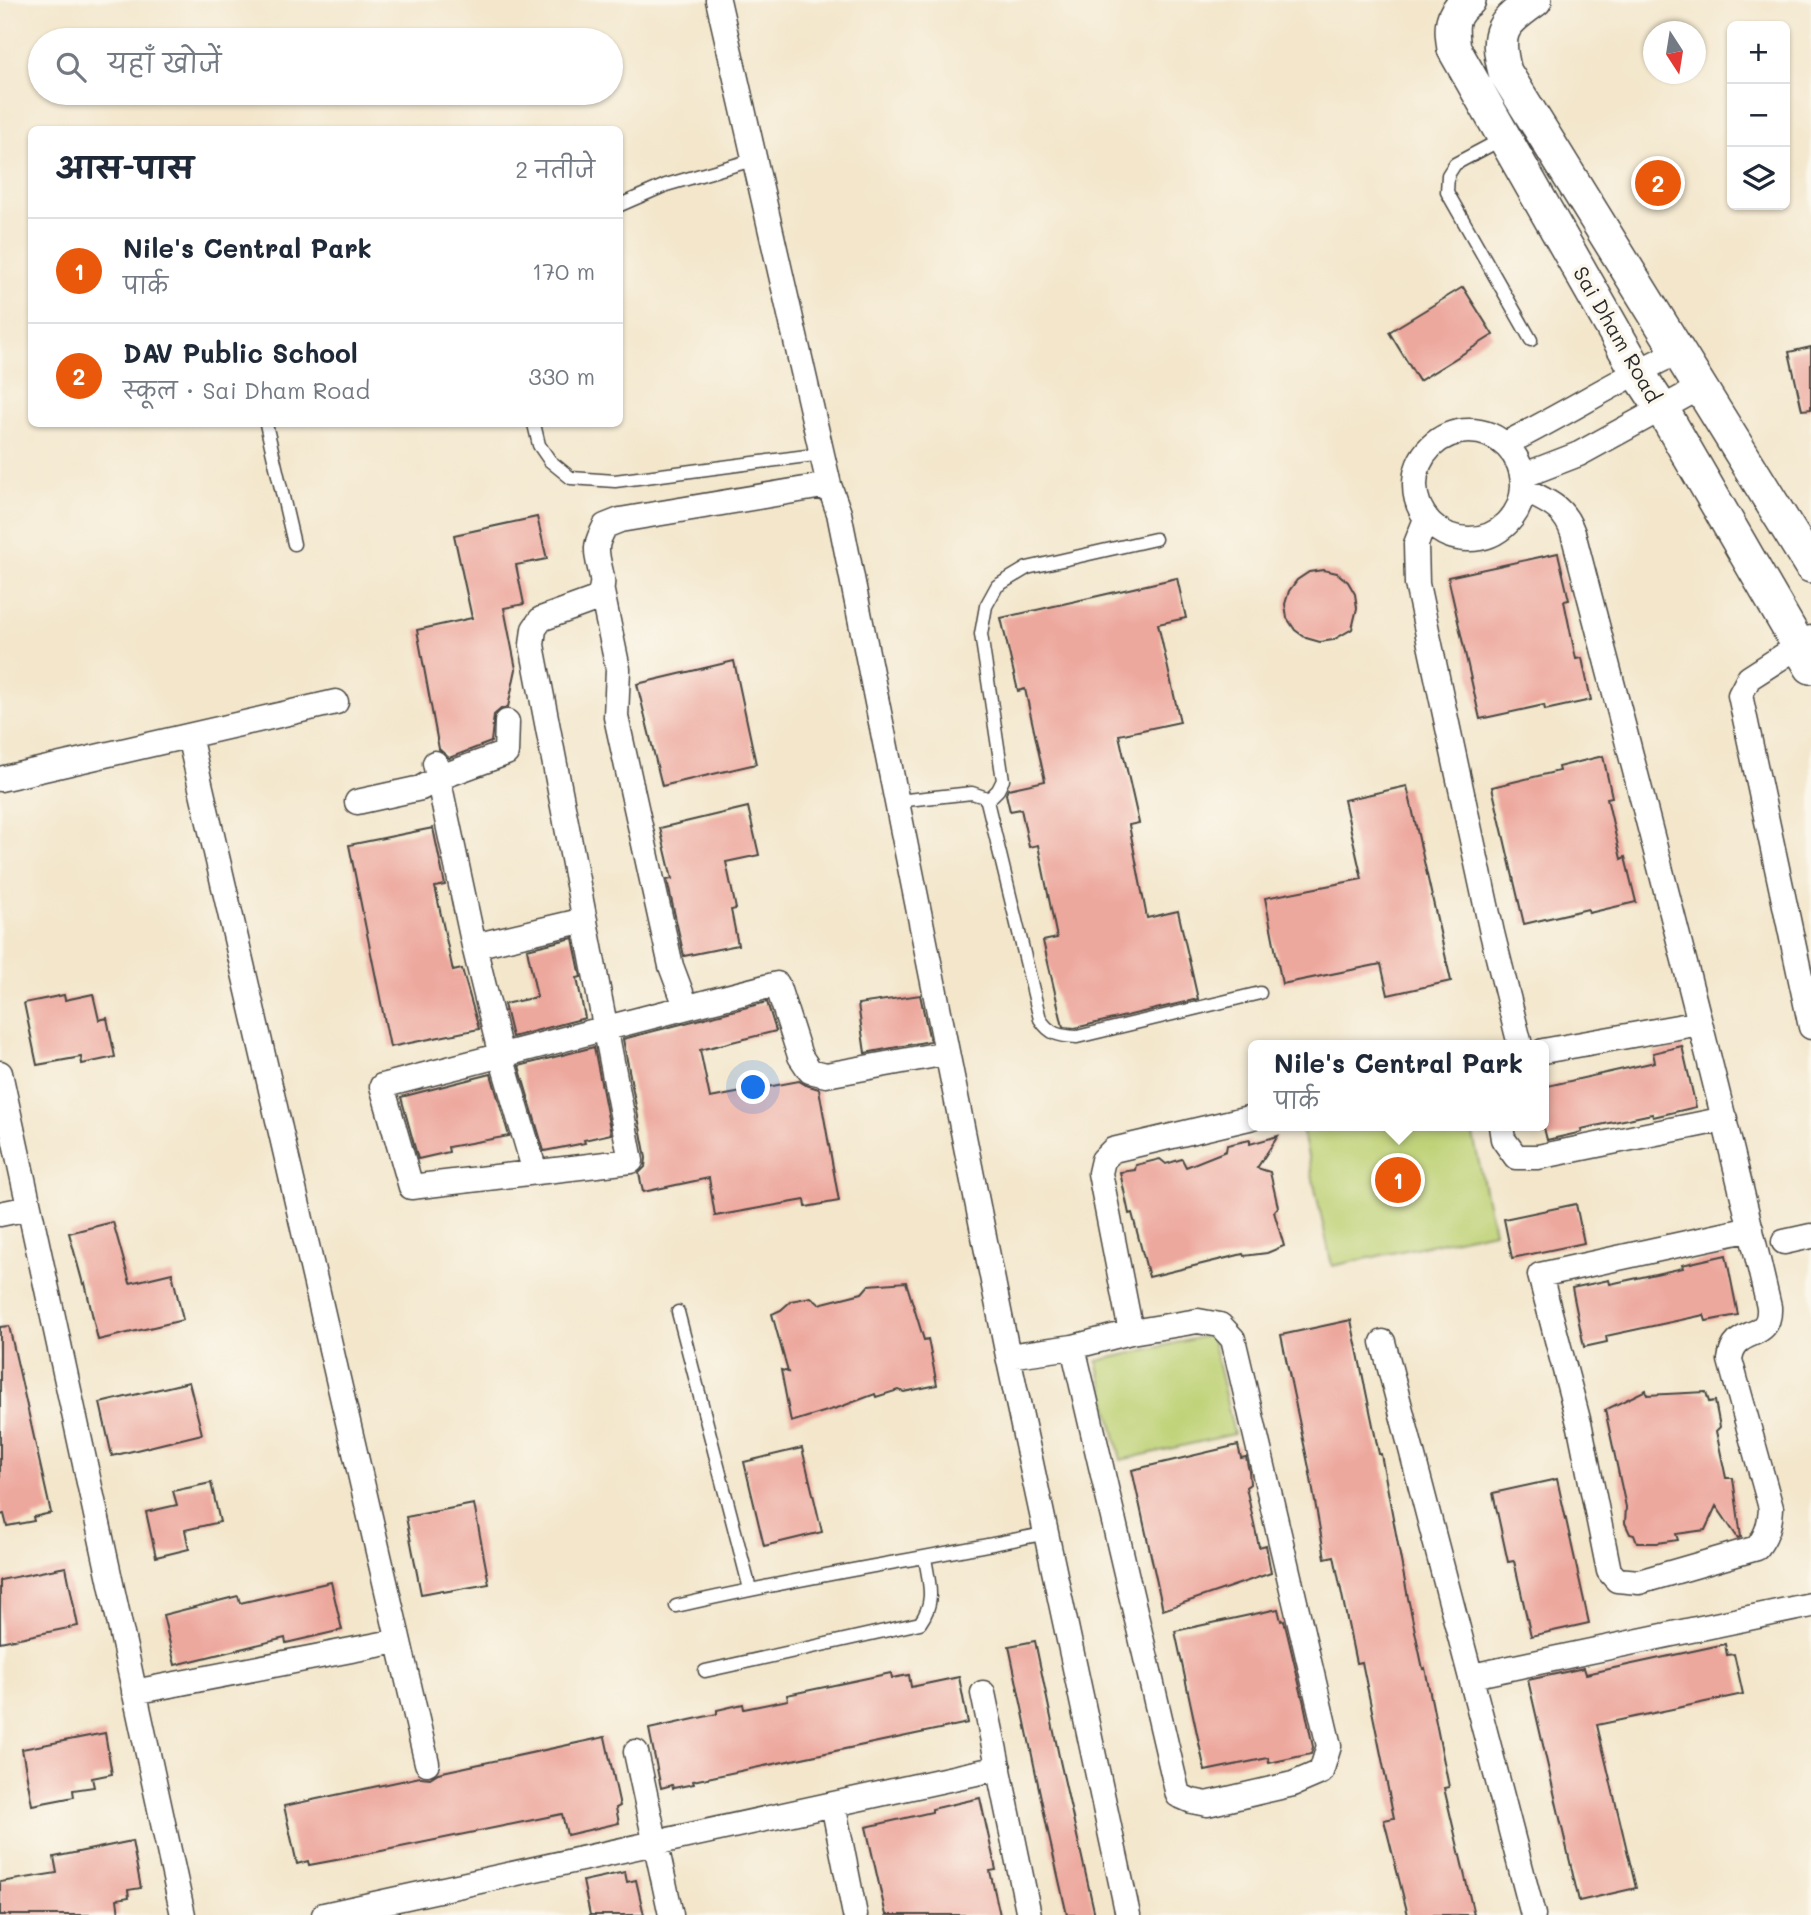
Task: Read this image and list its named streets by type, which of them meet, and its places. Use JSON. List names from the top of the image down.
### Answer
{
  "streets": {
    "street": ["Sai Dham Road"]
  },
  "north": "bottom",
  "page": {
    "map_buttons": ["+", "−"],
    "search": "यहाँ खोजें",
    "heading": ["आस-पास", "2 नतीजे"],
    "pins": ["2", "1"],
    "list": [
      {
        "mark": "1",
        "name": "Nile's Central Park",
        "note": "पार्क",
        "value": "170 m"
      },
      {
        "mark": "2",
        "name": "DAV Public School",
        "note": "स्कूल · Sai Dham Road",
        "value": "330 m"
      }
    ],
    "popup": ["Nile's Central Park", "पार्क"]
  }
}
